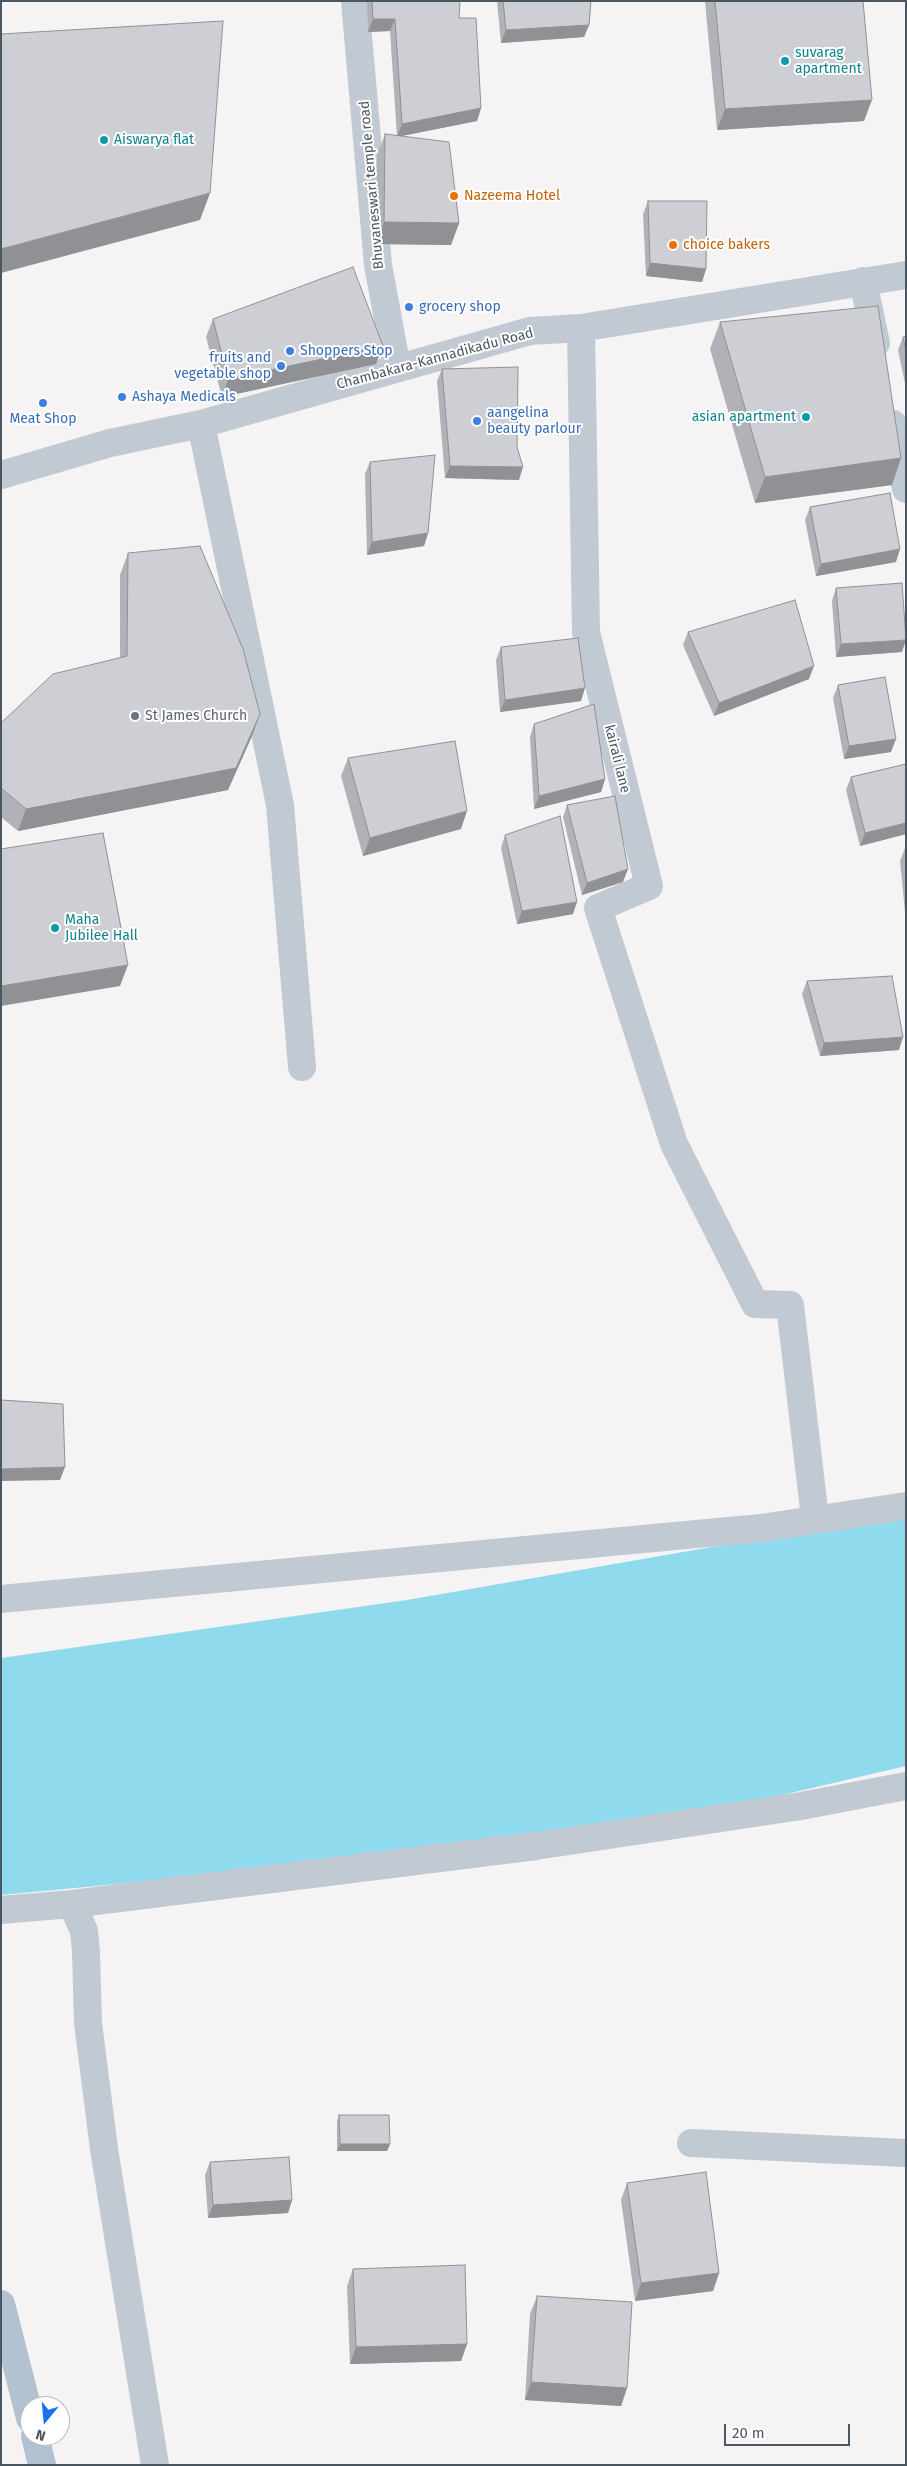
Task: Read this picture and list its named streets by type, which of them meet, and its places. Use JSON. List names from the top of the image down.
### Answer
{
  "streets": {
    "street": ["Bhuvaneswari temple road", "Chambakara-Kannadikadu Road", "kairali lane"]
  },
  "crossings": [
    ["Bhuvaneswari temple road", "Chambakara-Kannadikadu Road"],
    ["Chambakara-Kannadikadu Road", "kairali lane"]
  ],
  "places": [
    "suvarag apartment",
    "Aiswarya flat",
    "Nazeema Hotel",
    "choice bakers",
    "grocery shop",
    "Shoppers Stop",
    "fruits and vegetable shop",
    "Ashaya Medicals",
    "Meat Shop",
    "asian apartment",
    "aangelina beauty parlour",
    "St James Church",
    "Maha Jubilee Hall"
  ],
  "scale_bar": "20 m",
  "north": "bottom"
}
